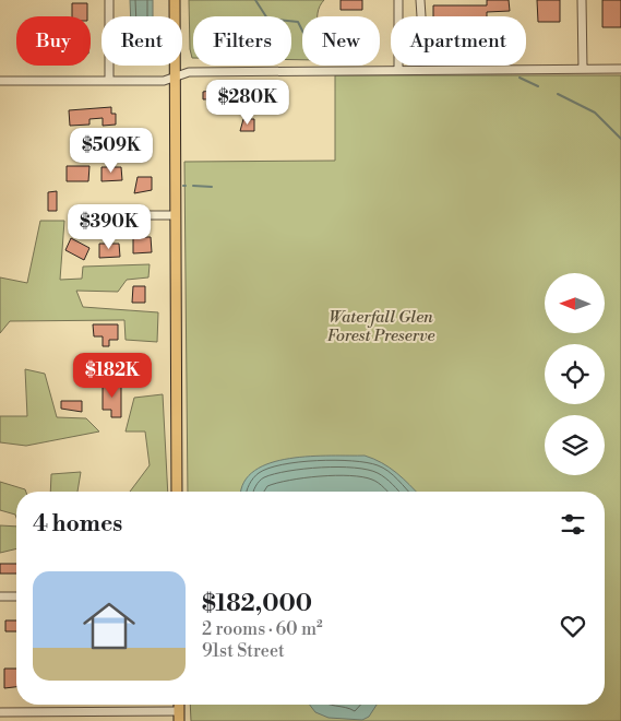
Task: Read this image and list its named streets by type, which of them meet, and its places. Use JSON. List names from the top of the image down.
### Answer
{
  "parks": ["Waterfall Glen Forest Preserve"],
  "north": "left",
  "page": {
    "chip": [
      "Buy",
      "Rent",
      "Filters",
      "New",
      "Apartment"
    ],
    "price": [
      "$280K",
      "$509K",
      "$390K",
      "$182K"
    ],
    "heading": "4 homes",
    "list": [
      {
        "name": "$182,000",
        "note": "2 rooms · 60 m² · 91st Street"
      }
    ]
  }
}
